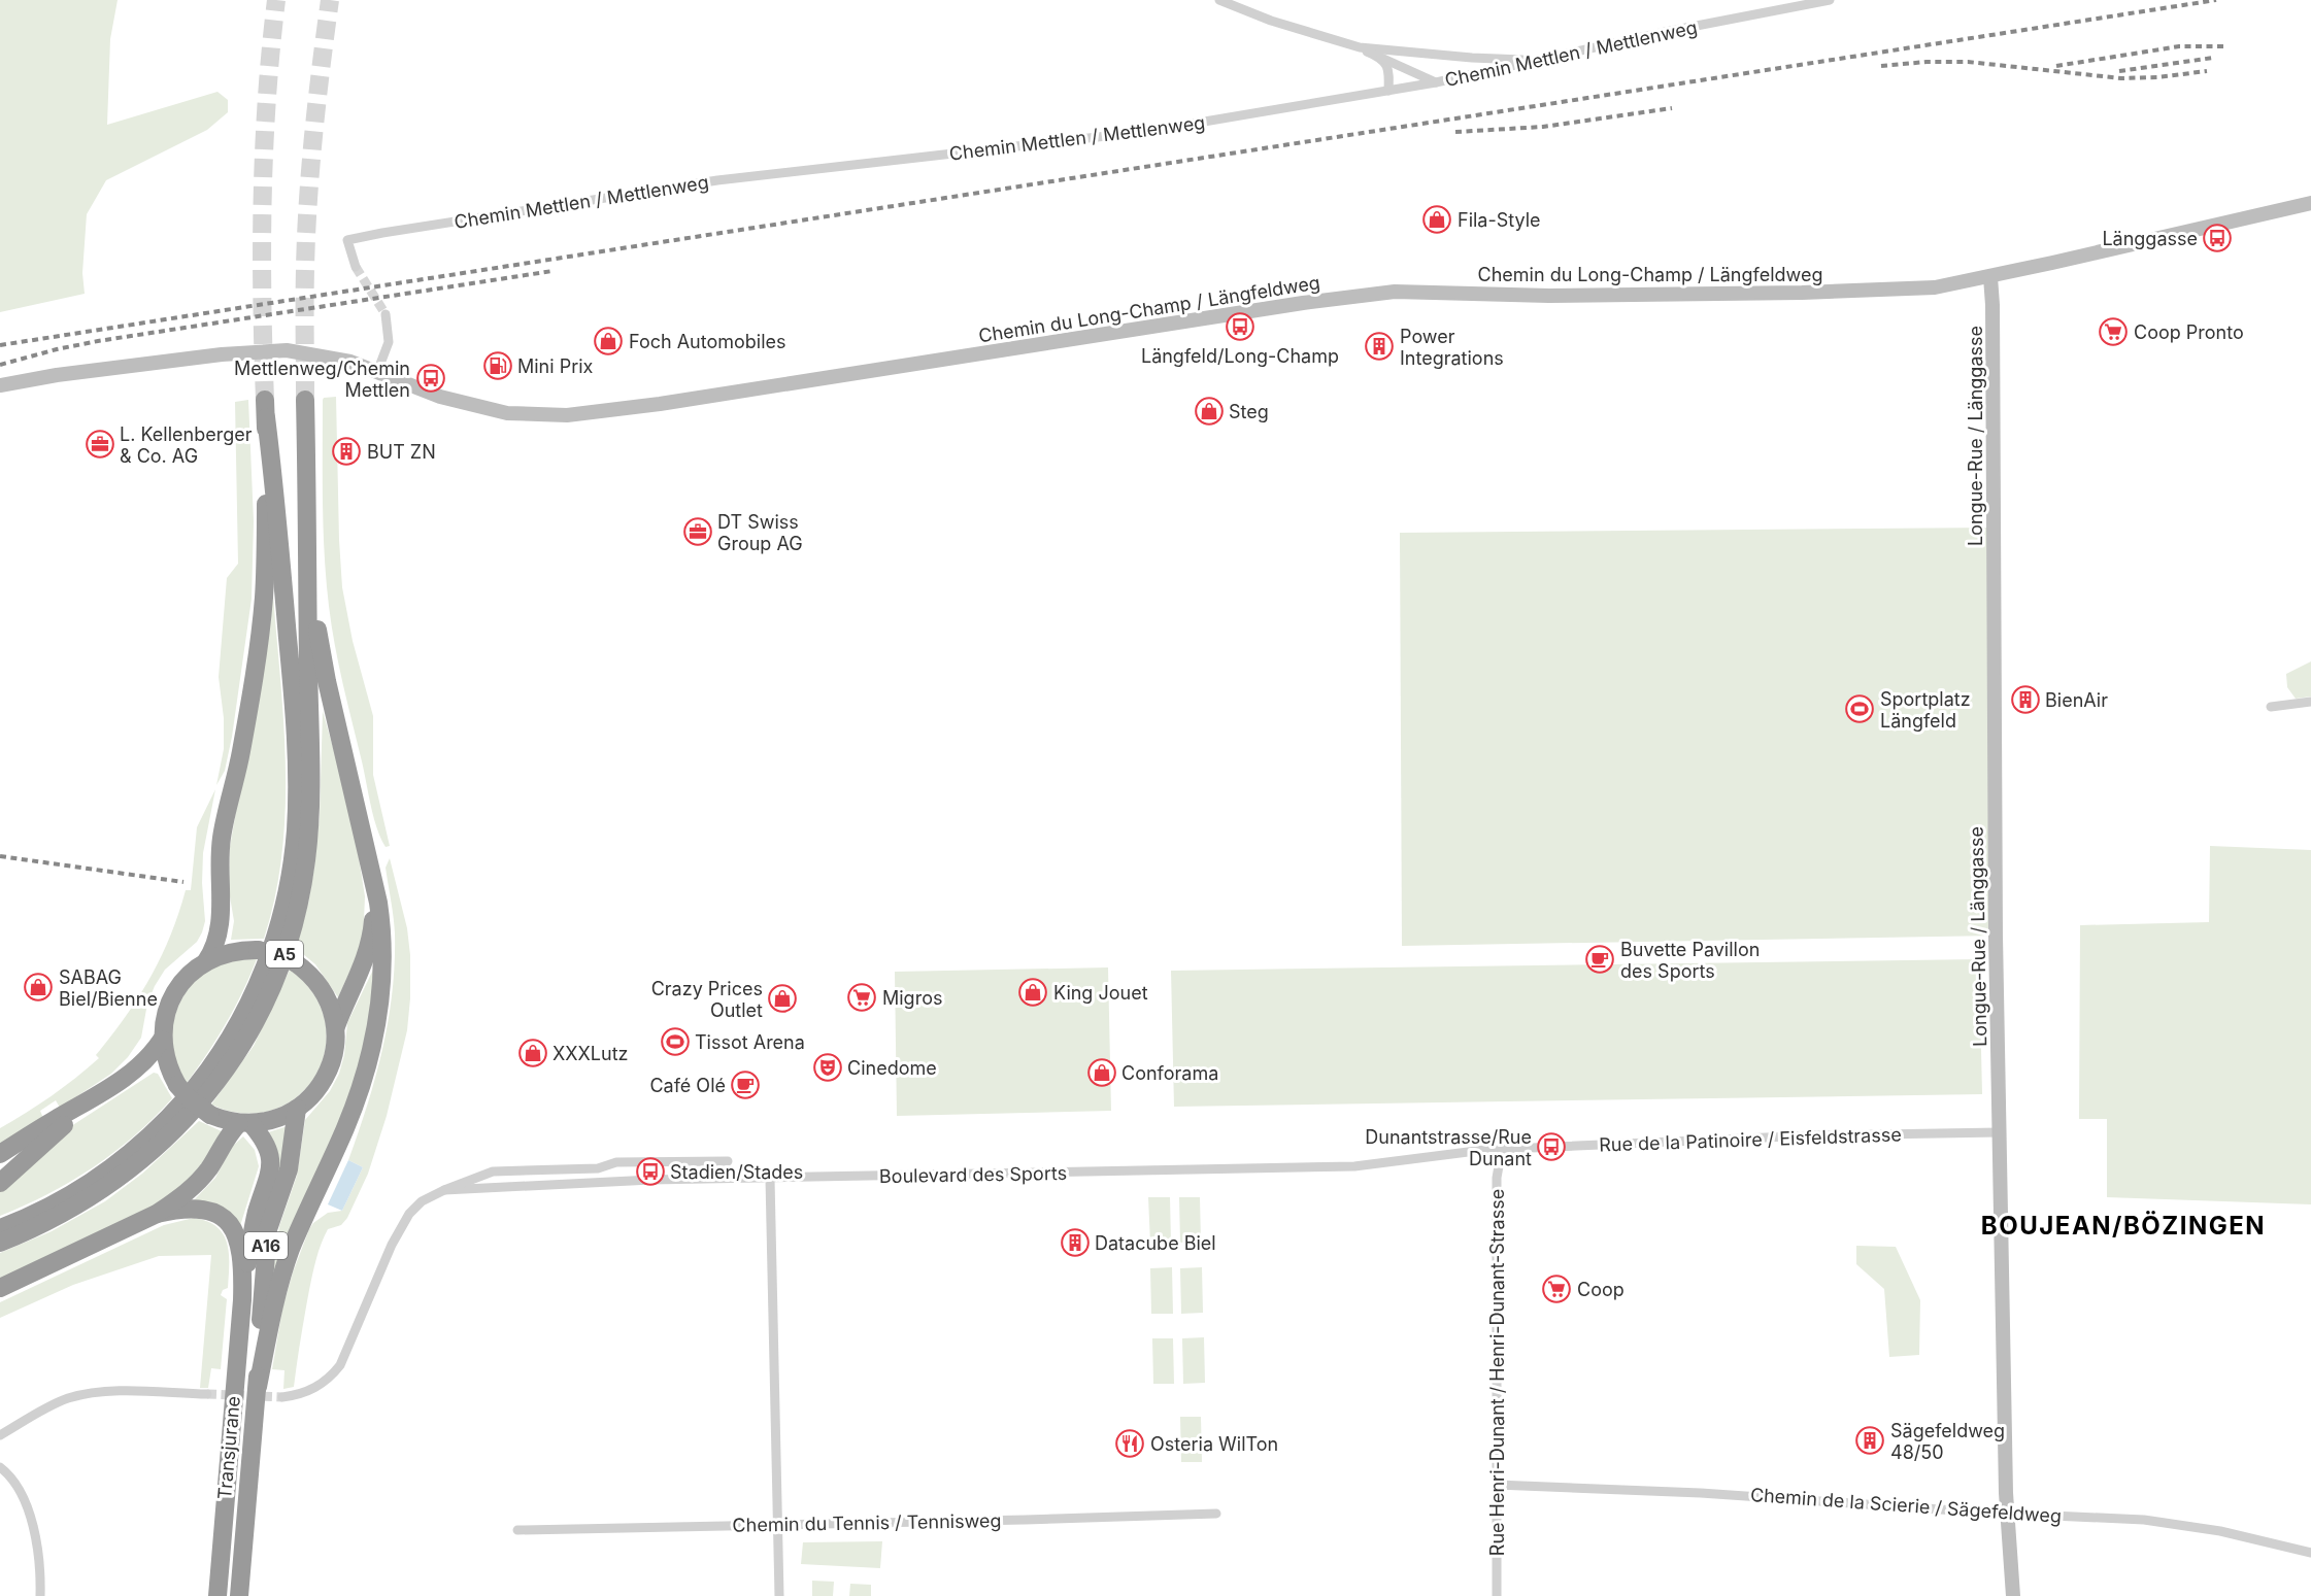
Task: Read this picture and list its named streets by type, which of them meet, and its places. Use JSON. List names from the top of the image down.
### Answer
{
  "streets": {
    "highway": ["A5", "A16", "Transjurane"],
    "main road": ["Chemin du Long-Champ / Längfeldweg", "Longue-Rue / Länggasse"],
    "street": [
      "Chemin Mettlen / Mettlenweg",
      "Rue de la Patinoire / Eisfeldstrasse",
      "Boulevard des Sports",
      "Rue Henri-Dunant / Henri-Dunant-Strasse",
      "Chemin de la Scierie / Sägefeldweg",
      "Chemin du Tennis / Tennisweg"
    ]
  },
  "crossings": [
    ["Chemin du Long-Champ / Längfeldweg", "Longue-Rue / Länggasse"],
    ["Longue-Rue / Länggasse", "Rue de la Patinoire / Eisfeldstrasse"],
    ["Longue-Rue / Länggasse", "Chemin de la Scierie / Sägefeldweg"],
    ["A5", "A16"],
    ["Rue de la Patinoire / Eisfeldstrasse", "Boulevard des Sports"],
    ["Rue de la Patinoire / Eisfeldstrasse", "Rue Henri-Dunant / Henri-Dunant-Strasse"],
    ["Boulevard des Sports", "Rue Henri-Dunant / Henri-Dunant-Strasse"],
    ["A16", "Transjurane"],
    ["Rue Henri-Dunant / Henri-Dunant-Strasse", "Chemin de la Scierie / Sägefeldweg"]
  ],
  "districts": ["BOUJEAN/BÖZINGEN"],
  "places": {
    "shop": [
      "Fila-Style",
      "Foch Automobiles",
      "Steg",
      "SABAG Biel/Bienne",
      "King Jouet",
      "Crazy Prices Outlet",
      "XXXLutz",
      "Conforama"
    ],
    "bus stop": [
      "Länggasse",
      "Längfeld/Long-Champ",
      "Mettlenweg/Chemin Mettlen",
      "Dunantstrasse/Rue Dunant",
      "Stadien/Stades"
    ],
    "supermarket": ["Coop Pronto", "Migros", "Coop"],
    "building": [
      "Power Integrations",
      "BUT ZN",
      "BienAir",
      "Datacube Biel",
      "Sägefeldweg 48/50"
    ],
    "fuel station": ["Mini Prix"],
    "office": ["L. Kellenberger & Co. AG", "DT Swiss Group AG"],
    "sports": ["Sportplatz Längfeld", "Tissot Arena"],
    "cafe": ["Buvette Pavillon des Sports", "Café Olé"],
    "theatre": ["Cinedome"],
    "restaurant": ["Osteria WilTon"]
  }
}
